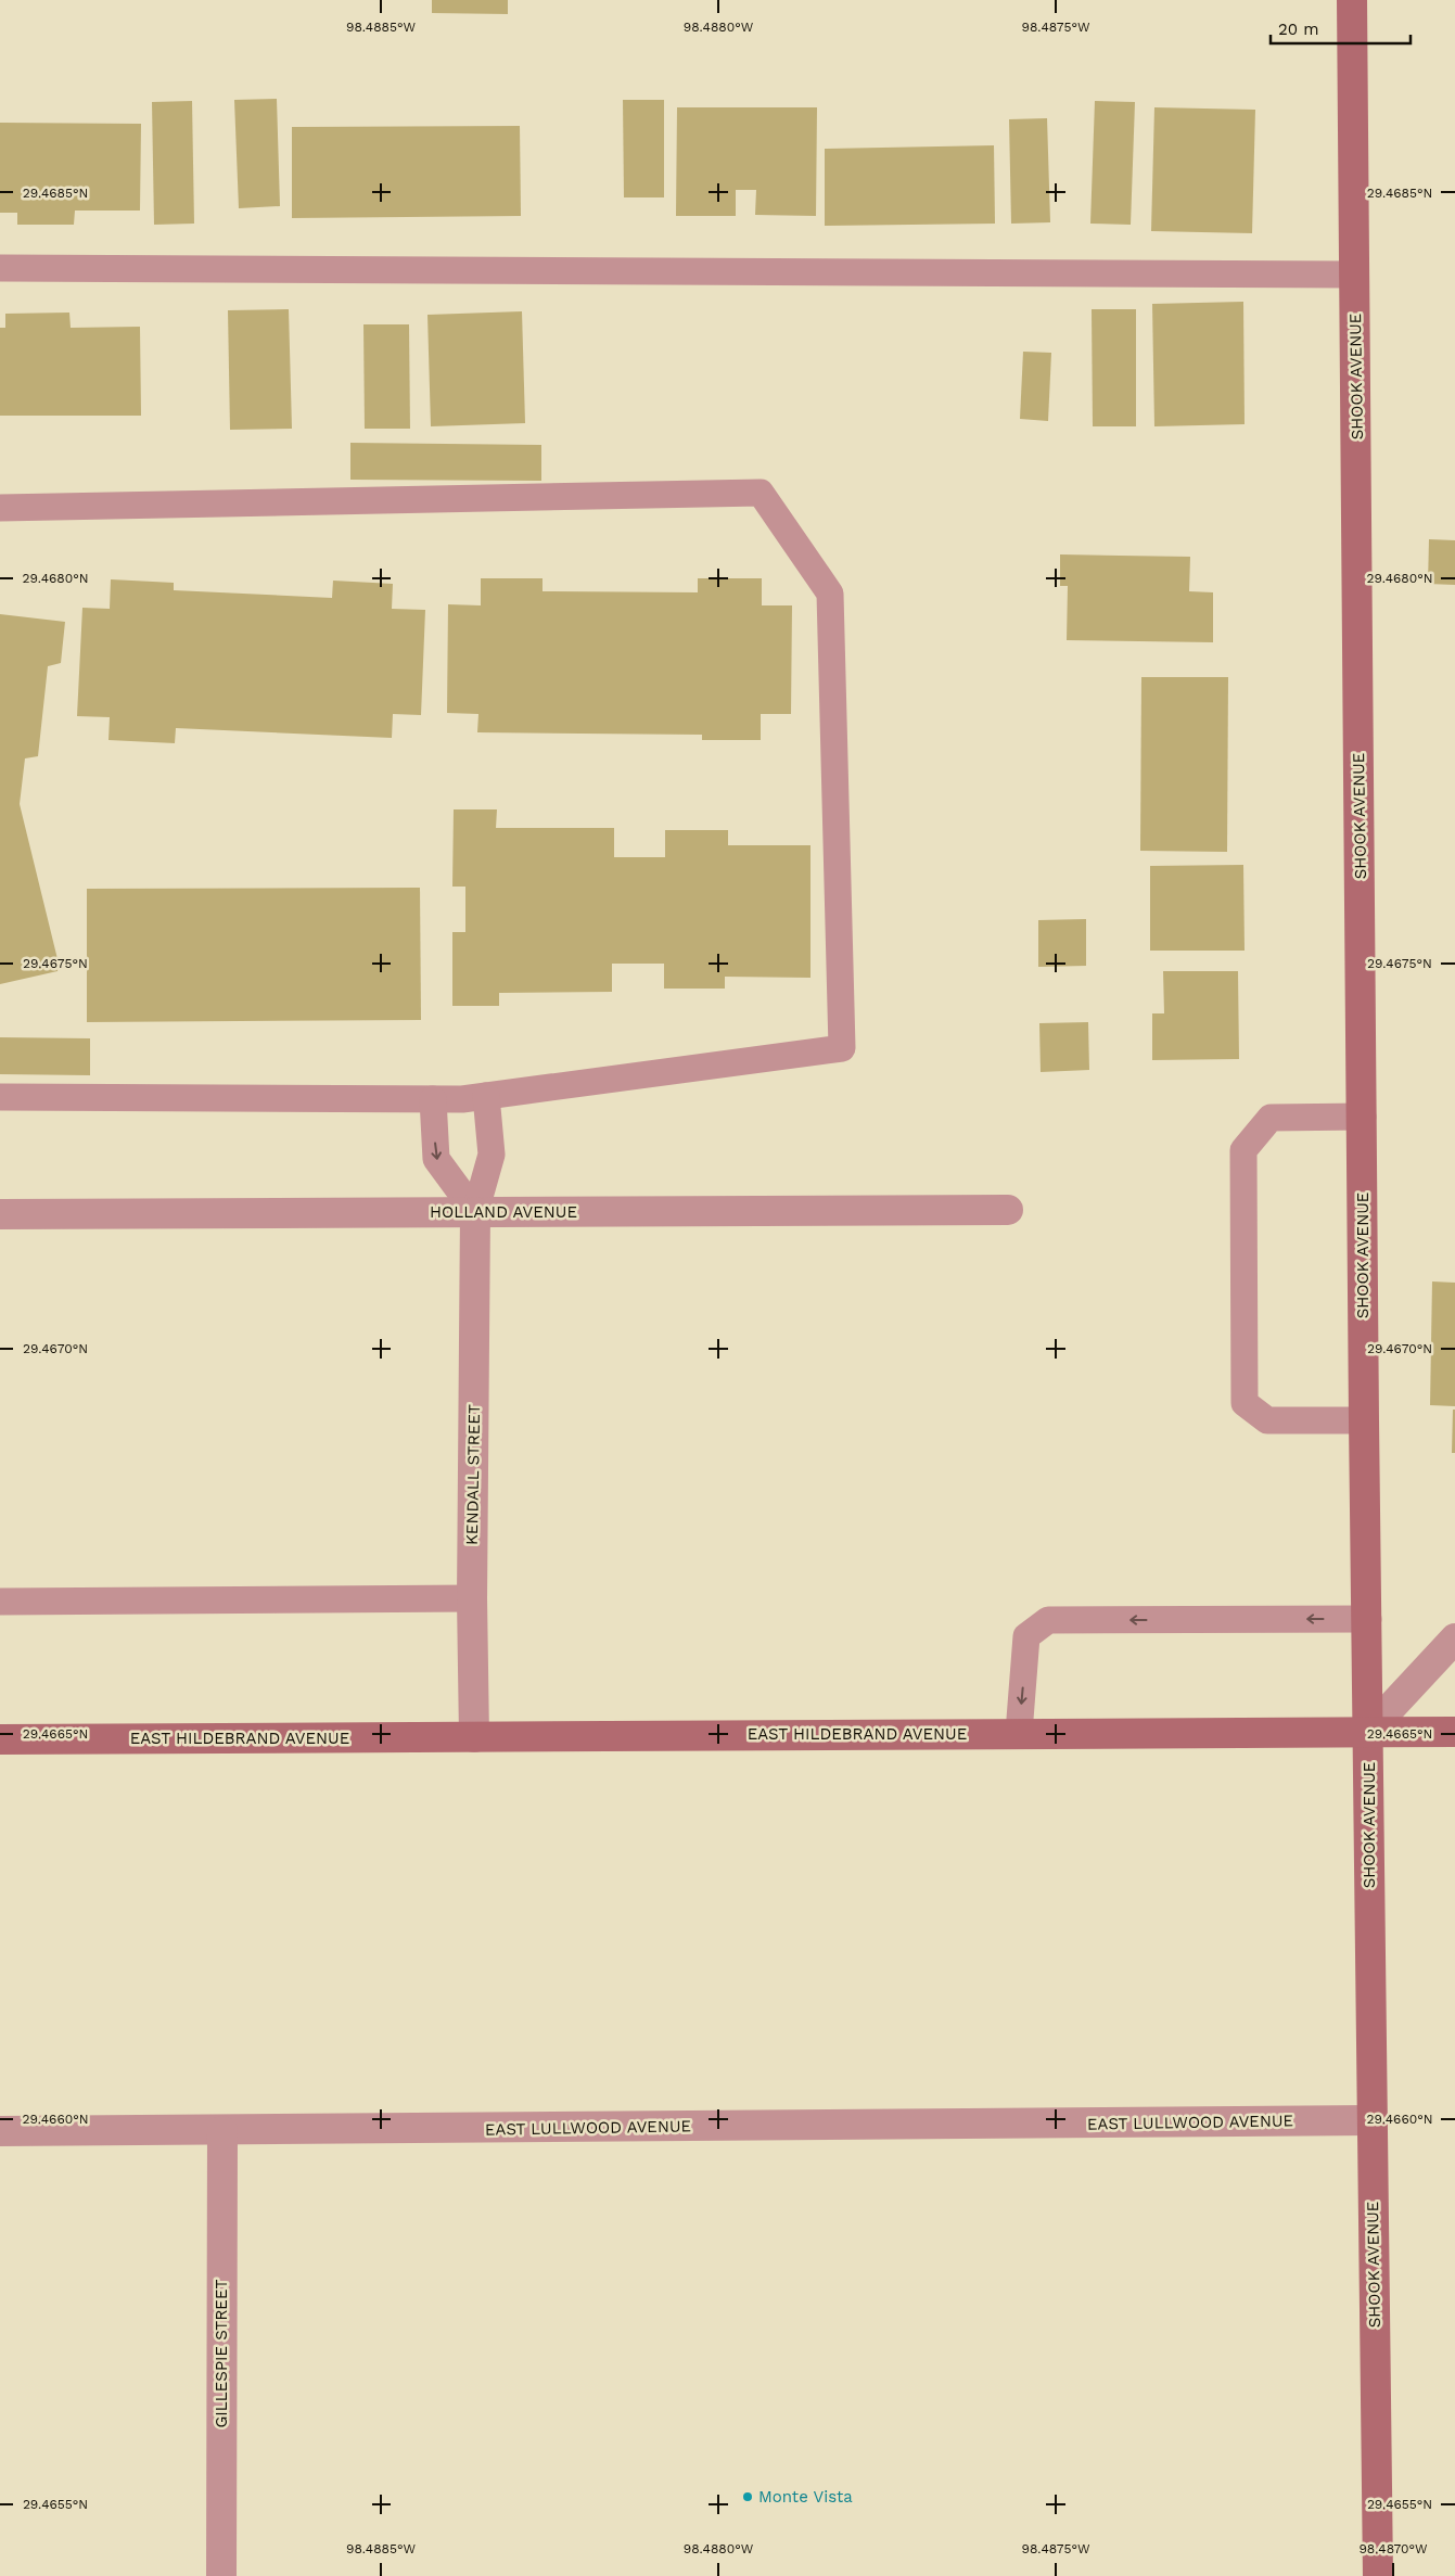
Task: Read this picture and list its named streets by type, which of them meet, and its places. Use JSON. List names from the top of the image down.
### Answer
{
  "streets": {
    "street": [
      "SHOOK AVENUE",
      "HOLLAND AVENUE",
      "KENDALL STREET",
      "EAST HILDEBRAND AVENUE",
      "EAST LULLWOOD AVENUE",
      "GILLESPIE STREET"
    ]
  },
  "crossings": [
    ["SHOOK AVENUE", "EAST HILDEBRAND AVENUE"],
    ["SHOOK AVENUE", "EAST LULLWOOD AVENUE"],
    ["HOLLAND AVENUE", "KENDALL STREET"],
    ["KENDALL STREET", "EAST HILDEBRAND AVENUE"],
    ["EAST LULLWOOD AVENUE", "GILLESPIE STREET"]
  ],
  "places": ["Monte Vista"],
  "scale_bar": "20 m",
  "coordinates": [
    "98.4885°W",
    "98.4880°W",
    "98.4875°W",
    "29.4685°N",
    "29.4680°N",
    "29.4675°N",
    "29.4670°N",
    "29.4665°N",
    "29.4660°N",
    "29.4655°N",
    "98.4870°W"
  ]
}
